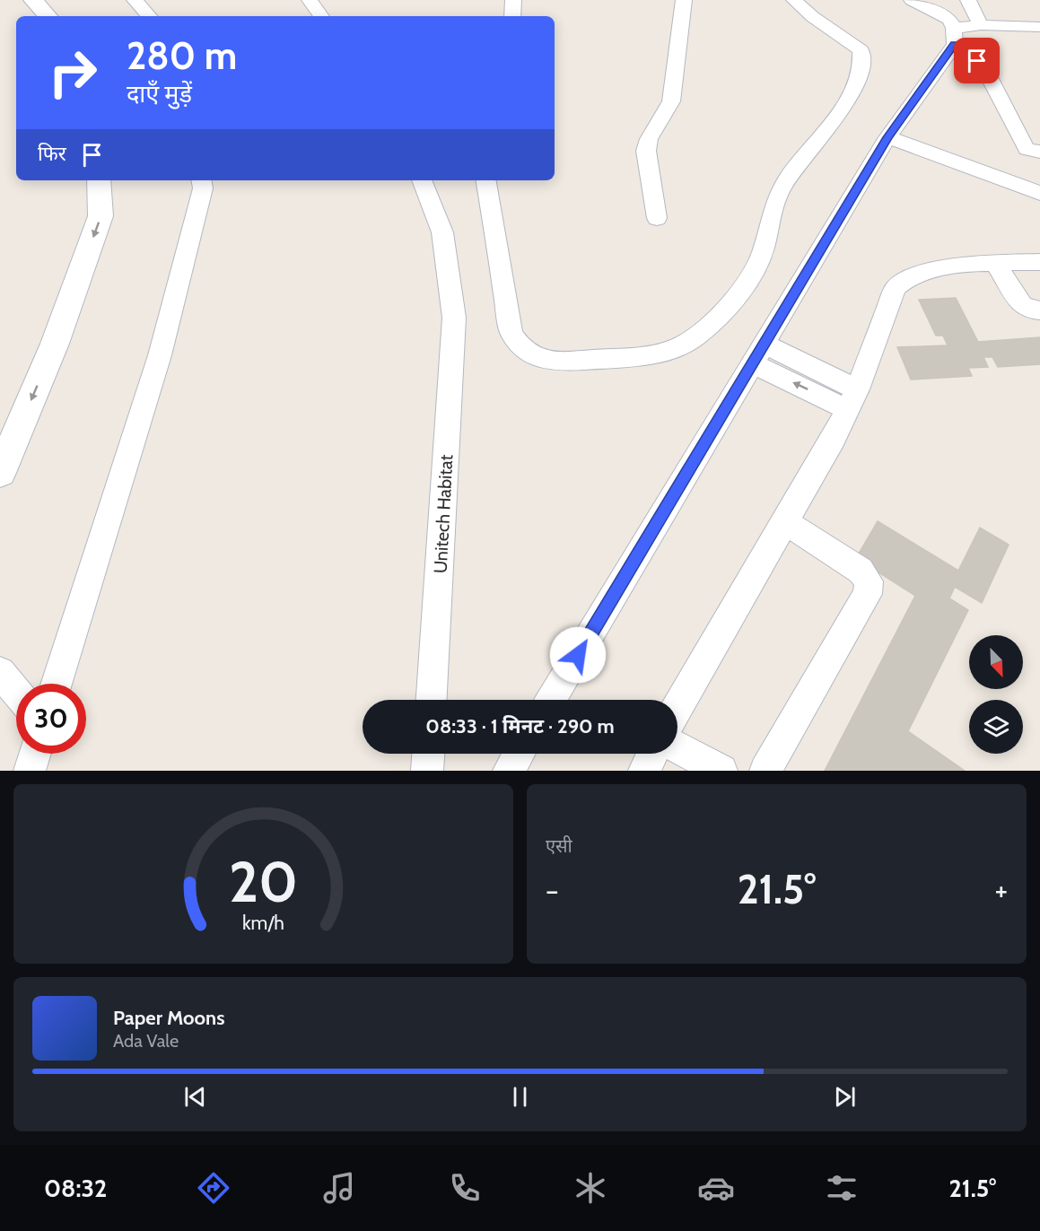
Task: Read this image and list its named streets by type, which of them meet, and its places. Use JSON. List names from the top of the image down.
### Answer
{
  "streets": {
    "street": ["Unitech Habitat"]
  },
  "north": "bottom right",
  "page": {
    "turn": ["280 m", "दाएँ मुड़ें"],
    "then": "फिर",
    "limit": "30",
    "trip": "08:33 · 1 मिनट · 290 m",
    "tile": "एसी",
    "heat": ["−", "21.5°", "+"],
    "song": ["Paper Moons", "Ada Vale"],
    "tabs": ["08:32", "21.5°"],
    "gauge": ["20", "km/h"]
  }
}
